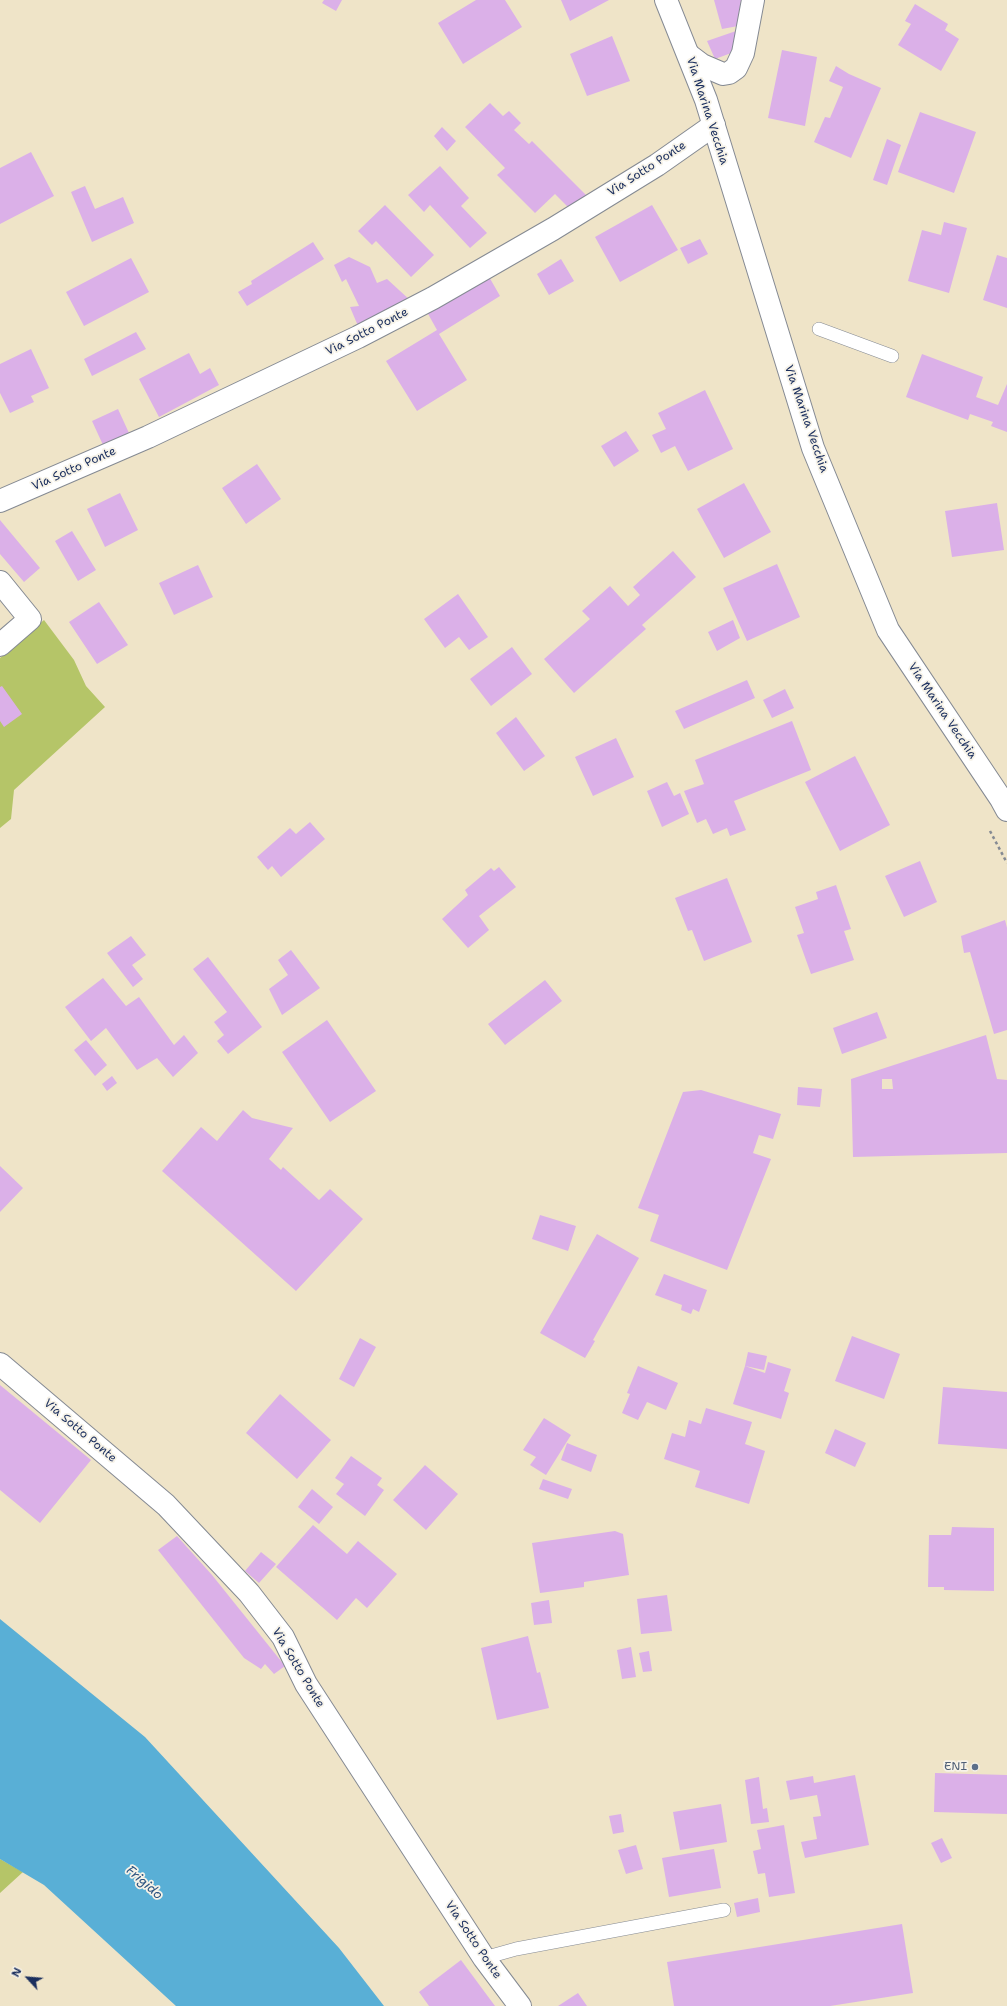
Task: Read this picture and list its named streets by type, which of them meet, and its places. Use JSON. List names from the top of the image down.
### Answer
{
  "streets": {
    "street": ["Via Marina Vecchia", "Via Sotto Ponte"]
  },
  "crossings": [
    ["Via Marina Vecchia", "Via Sotto Ponte"]
  ],
  "water": ["Frigido"],
  "places": ["ENI"],
  "north": "top left"
}
